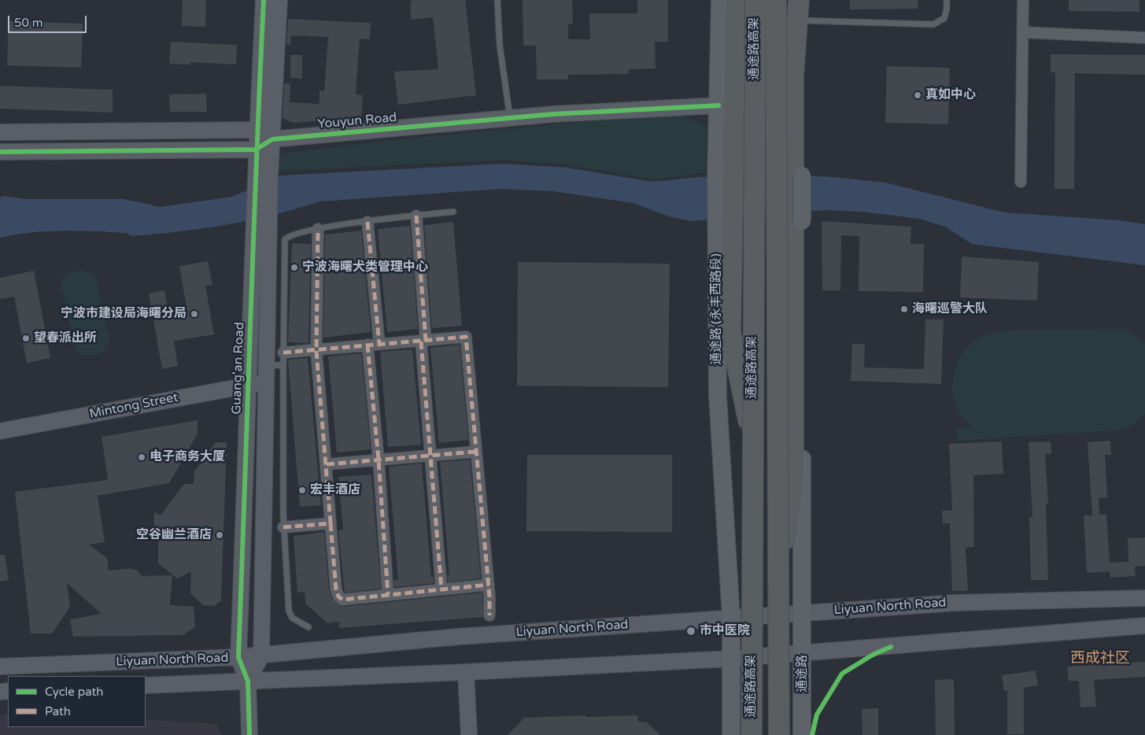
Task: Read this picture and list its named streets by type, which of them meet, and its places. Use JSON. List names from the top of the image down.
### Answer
{
  "streets": {
    "highway": ["通途路高架"],
    "main road": ["通途路 (永丰西路段)", "通途路"],
    "street": [
      "Youyun Road",
      "Guang'an Road",
      "Mintong Street",
      "Liyuan North Road"
    ]
  },
  "crossings": [
    ["Youyun Road", "通途路 (永丰西路段)"],
    ["Youyun Road", "Guang'an Road"],
    ["通途路 (永丰西路段)", "Liyuan North Road"],
    ["Guang'an Road", "Mintong Street"],
    ["Guang'an Road", "Liyuan North Road"],
    ["Liyuan North Road", "通途路"]
  ],
  "districts": ["西成社区"],
  "places": [
    "真如中心",
    "宁波海曙犬类管理中心",
    "海曙巡警大队",
    "宁波市建设局海曙分局",
    "望春派出所",
    "电子商务大厦",
    "宏丰酒店",
    "空谷幽兰酒店",
    "市中医院"
  ],
  "legend": ["Cycle path", "Path"],
  "scale_bar": "50 m"
}
